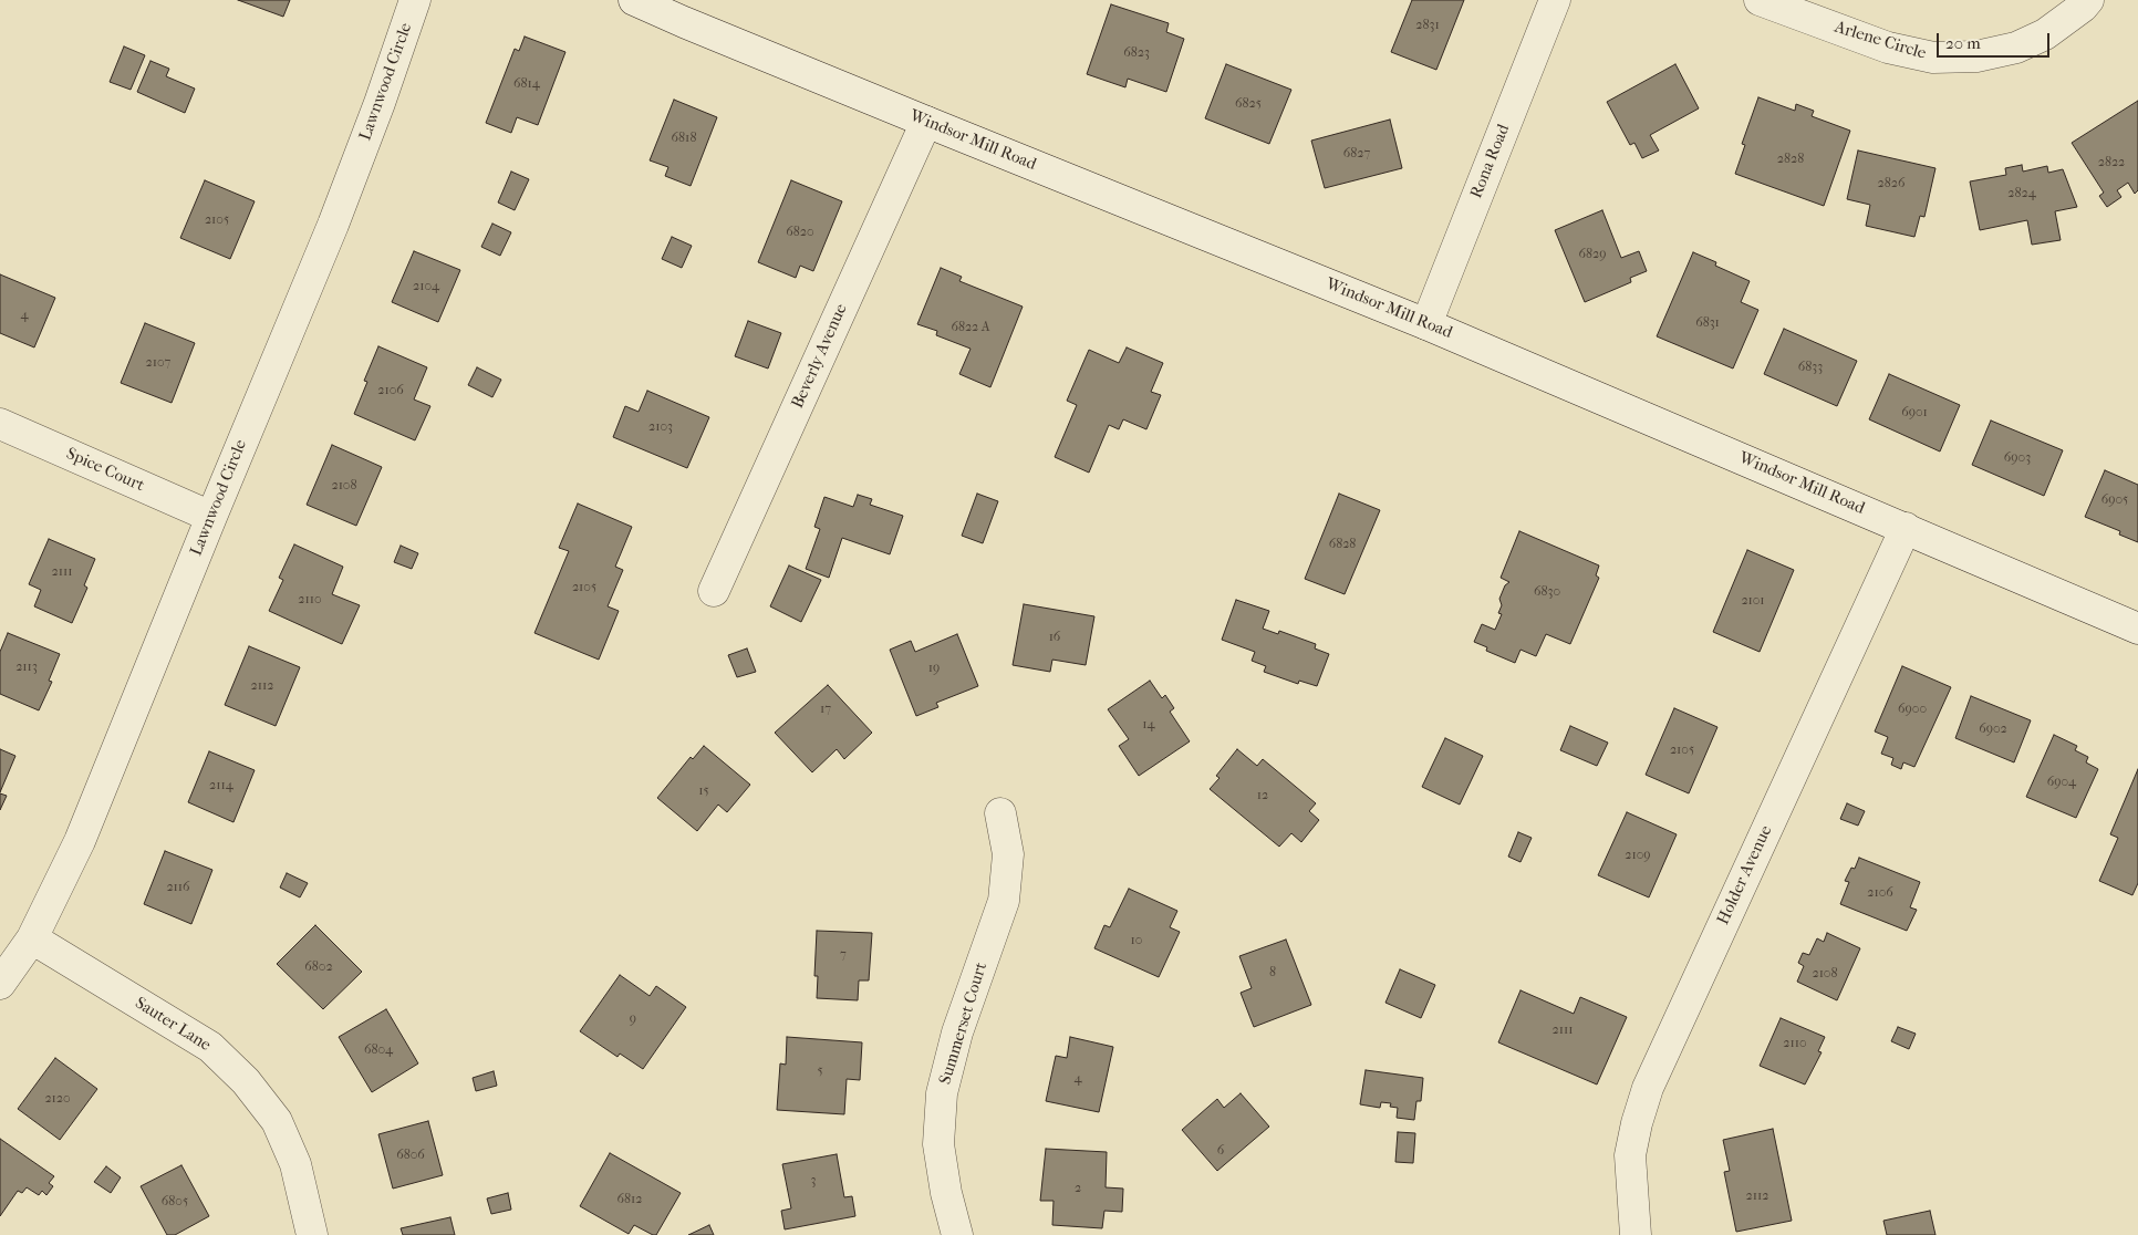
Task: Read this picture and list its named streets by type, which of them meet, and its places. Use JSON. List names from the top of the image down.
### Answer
{
  "streets": {
    "street": [
      "Arlene Circle",
      "Lawnwood Circle",
      "Windsor Mill Road",
      "Rona Road",
      "Beverly Avenue",
      "Spice Court",
      "Holder Avenue",
      "Summerset Court",
      "Sauter Lane"
    ]
  },
  "crossings": [
    ["Lawnwood Circle", "Spice Court"],
    ["Lawnwood Circle", "Sauter Lane"],
    ["Windsor Mill Road", "Rona Road"],
    ["Windsor Mill Road", "Beverly Avenue"],
    ["Windsor Mill Road", "Holder Avenue"]
  ],
  "house_numbers": [
    "2831",
    "6823",
    "6814",
    "6825",
    "6818",
    "6827",
    "2828",
    "2822",
    "2826",
    "2824",
    "2105",
    "6820",
    "6829",
    "2104",
    "4",
    "6831",
    "6822 A",
    "2107",
    "6833",
    "2106",
    "6901",
    "2103",
    "6903",
    "2108",
    "6905",
    "6828",
    "2111",
    "2105",
    "6830",
    "2110",
    "2101",
    "16",
    "2113",
    "19",
    "2112",
    "17",
    "6900",
    "14",
    "6902",
    "2105",
    "6904",
    "2114",
    "15",
    "12",
    "2109",
    "2116",
    "2106",
    "10",
    "7",
    "6802",
    "8",
    "2108",
    "9",
    "2111",
    "2110",
    "6804",
    "5",
    "4",
    "2120",
    "6",
    "6806",
    "3",
    "2",
    "2112",
    "6812",
    "6805"
  ],
  "scale_bar": "20 m"
}
